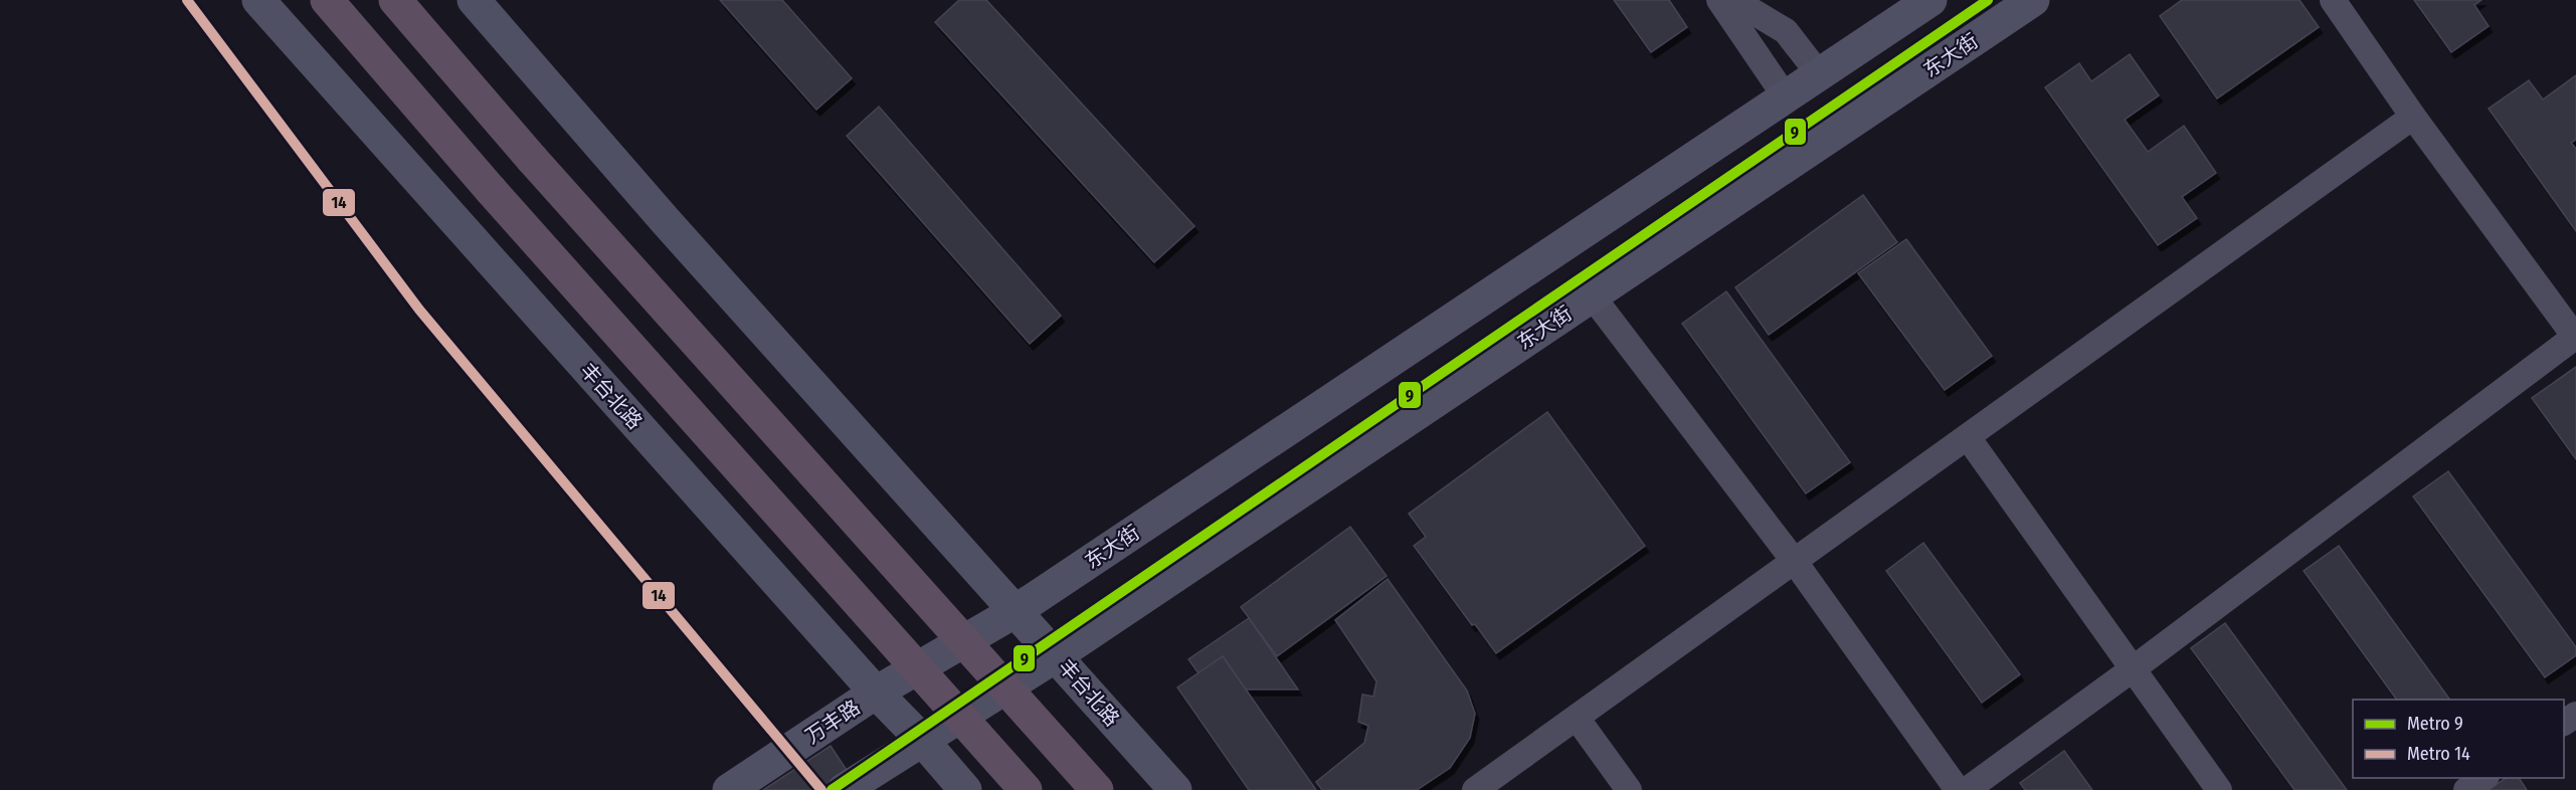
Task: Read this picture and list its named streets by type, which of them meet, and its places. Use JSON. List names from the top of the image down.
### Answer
{
  "streets": {
    "main road": ["东大街", "丰台北路", "万丰路"]
  },
  "crossings": [
    ["东大街", "丰台北路"],
    ["东大街", "万丰路"],
    ["丰台北路", "万丰路"]
  ],
  "lines": ["metro line 9", "metro line 14"],
  "legend": ["Metro 9", "Metro 14"]
}
